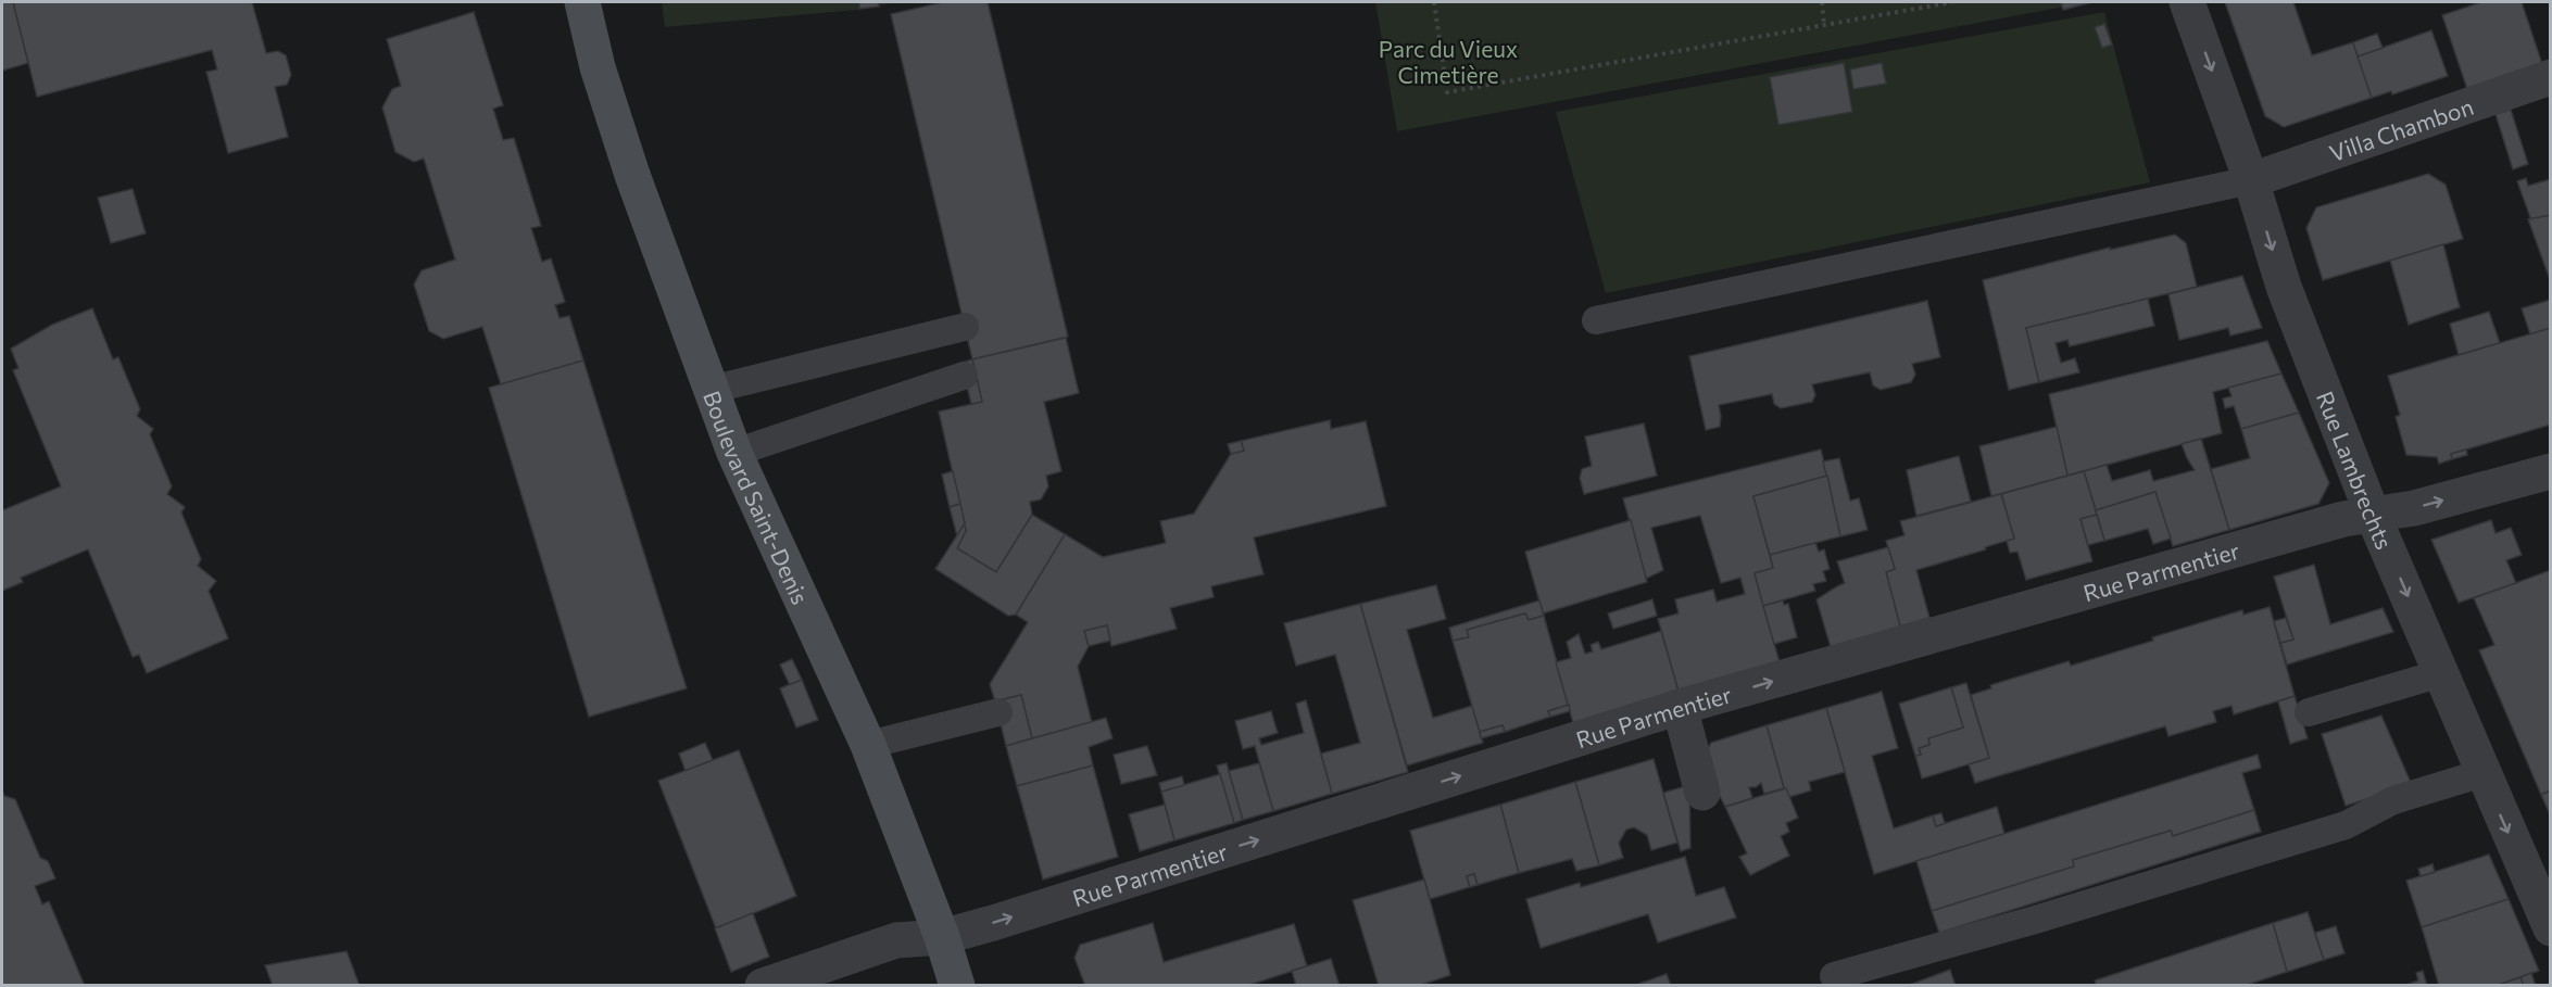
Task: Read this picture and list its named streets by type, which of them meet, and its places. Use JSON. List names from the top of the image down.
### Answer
{
  "streets": {
    "main road": ["Boulevard Saint-Denis"],
    "street": ["Villa Chambon", "Rue Lambrechts", "Rue Parmentier"]
  },
  "crossings": [
    ["Villa Chambon", "Rue Lambrechts"],
    ["Rue Lambrechts", "Rue Parmentier"],
    ["Boulevard Saint-Denis", "Rue Parmentier"]
  ],
  "one_way": ["Rue Lambrechts", "Rue Parmentier"],
  "parks": ["Parc du Vieux Cimetière"]
}
